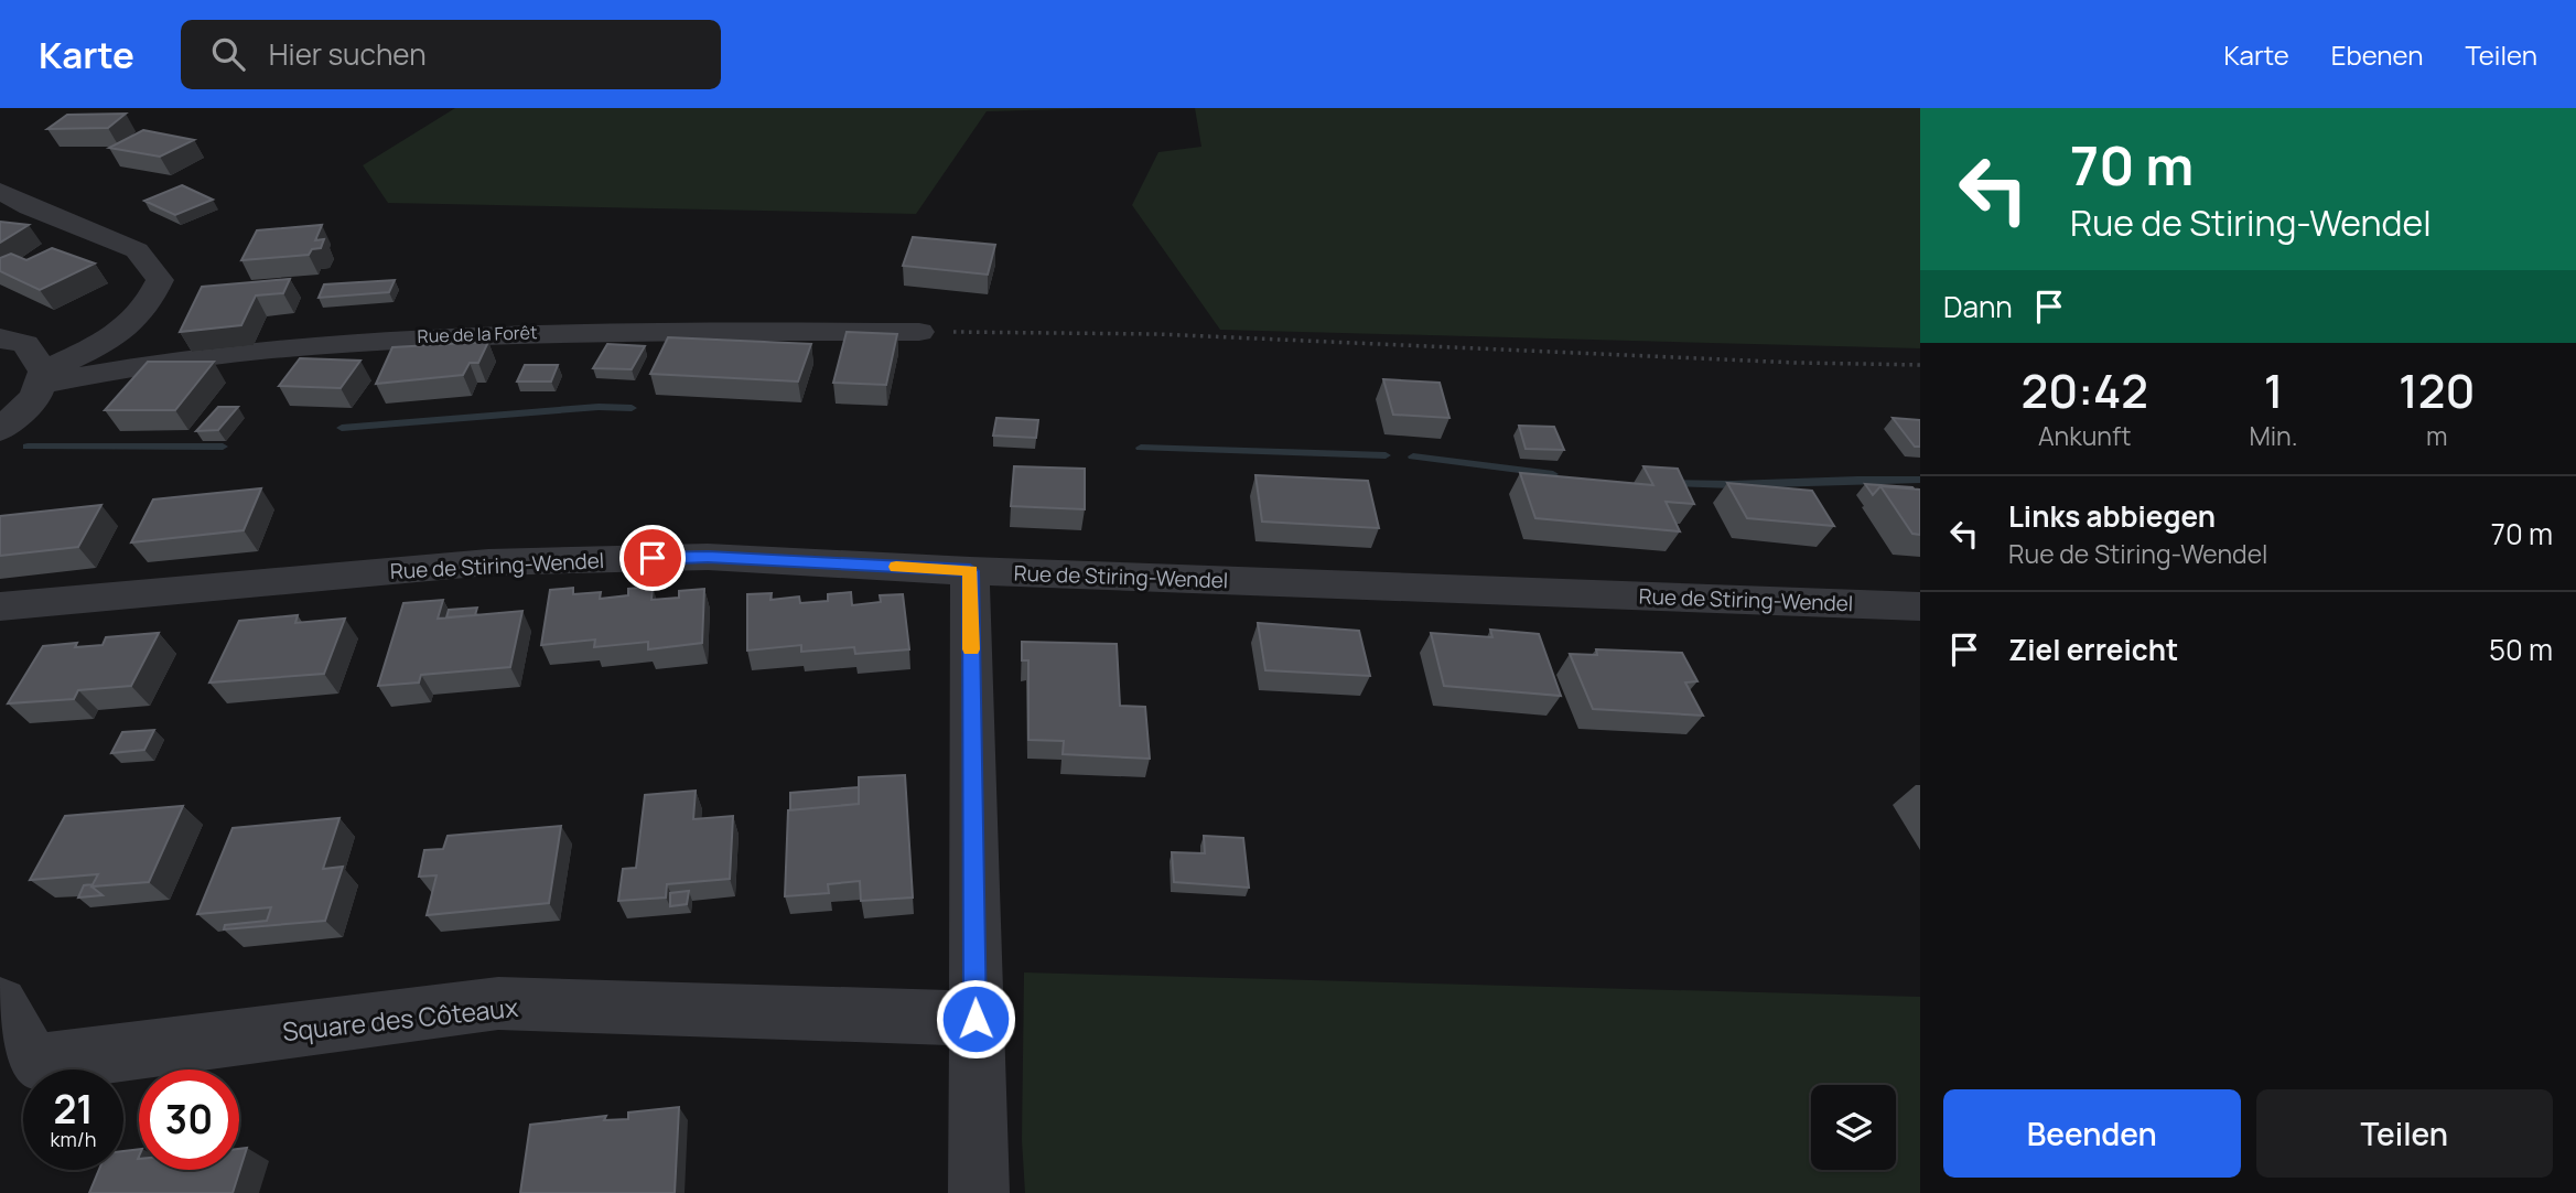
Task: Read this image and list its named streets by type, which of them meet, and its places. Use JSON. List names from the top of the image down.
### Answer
{
  "streets": {
    "street": ["Rue de la Forêt", "Rue de Stiring-Wendel", "Square des Côteaux"]
  },
  "page": {
    "header": "Karte",
    "search": "Hier suchen",
    "nav": ["Karte", "Ebenen", "Teilen"],
    "turn": ["70 m", "Rue de Stiring-Wendel"],
    "then": "Dann",
    "eta": [
      "20:42",
      "Ankunft",
      "1",
      "Min.",
      "120",
      "m"
    ],
    "list": [
      {
        "name": "Links abbiegen",
        "note": "Rue de Stiring-Wendel",
        "value": "70 m"
      },
      {
        "name": "Ziel erreicht",
        "value": "50 m"
      }
    ],
    "speed": "21 km/h",
    "limit": "30",
    "buttons": ["Beenden", "Teilen"]
  }
}
